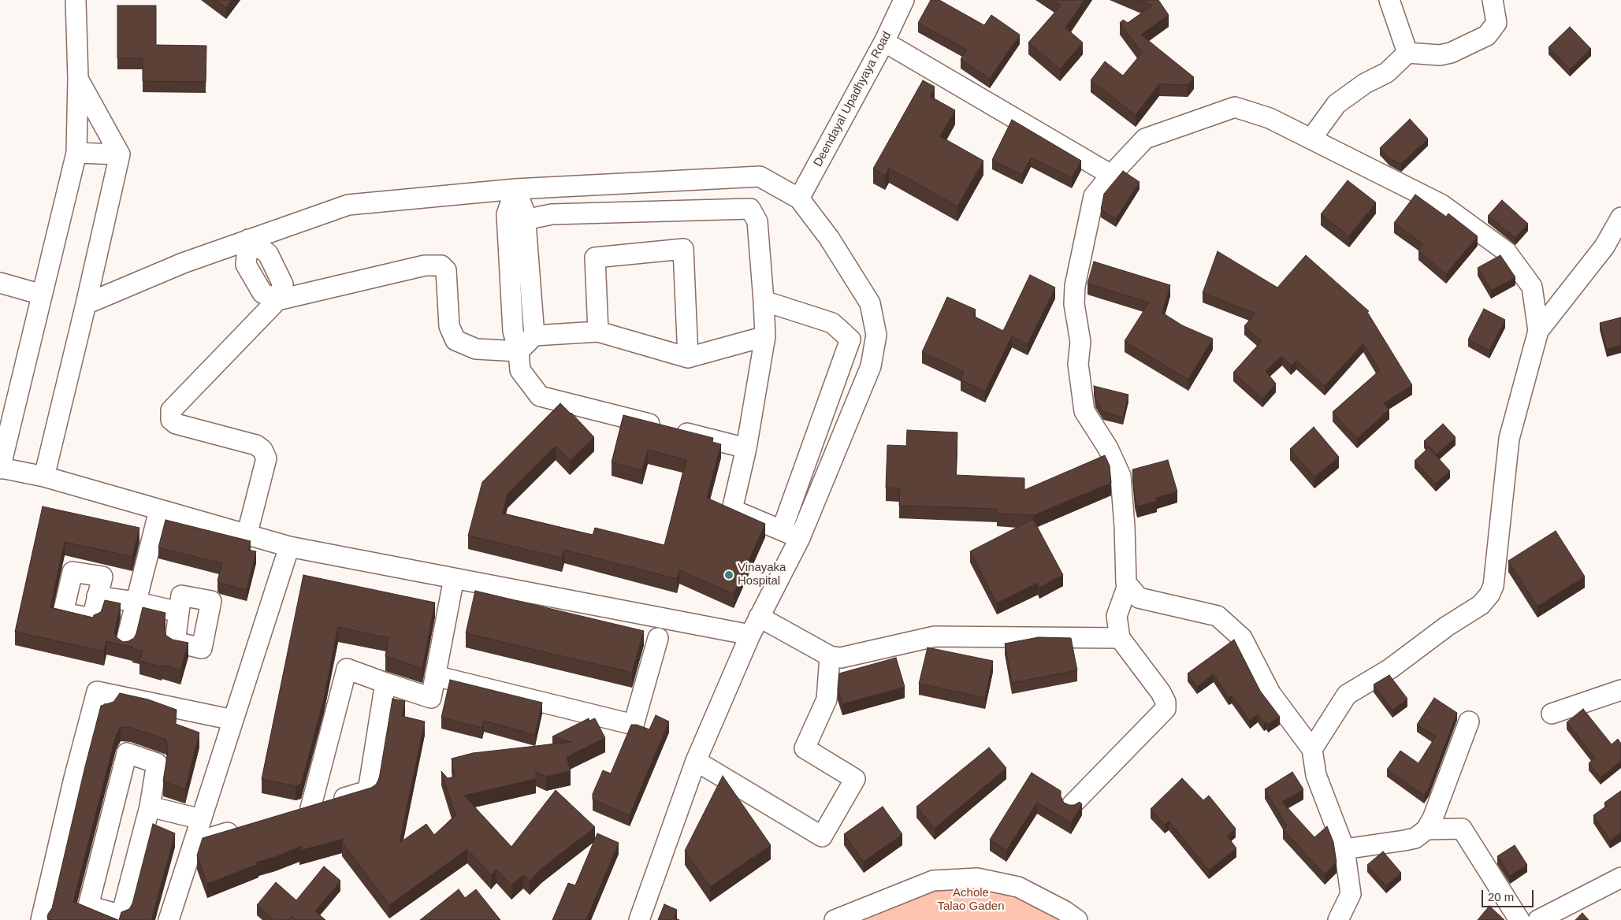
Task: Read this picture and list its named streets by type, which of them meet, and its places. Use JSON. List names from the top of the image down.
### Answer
{
  "streets": {
    "street": ["Deendayal Upadhyaya Road"]
  },
  "parks": ["Achole Talao Gaden"],
  "places": ["Vinayaka Hospital"],
  "scale_bar": "20 m"
}
